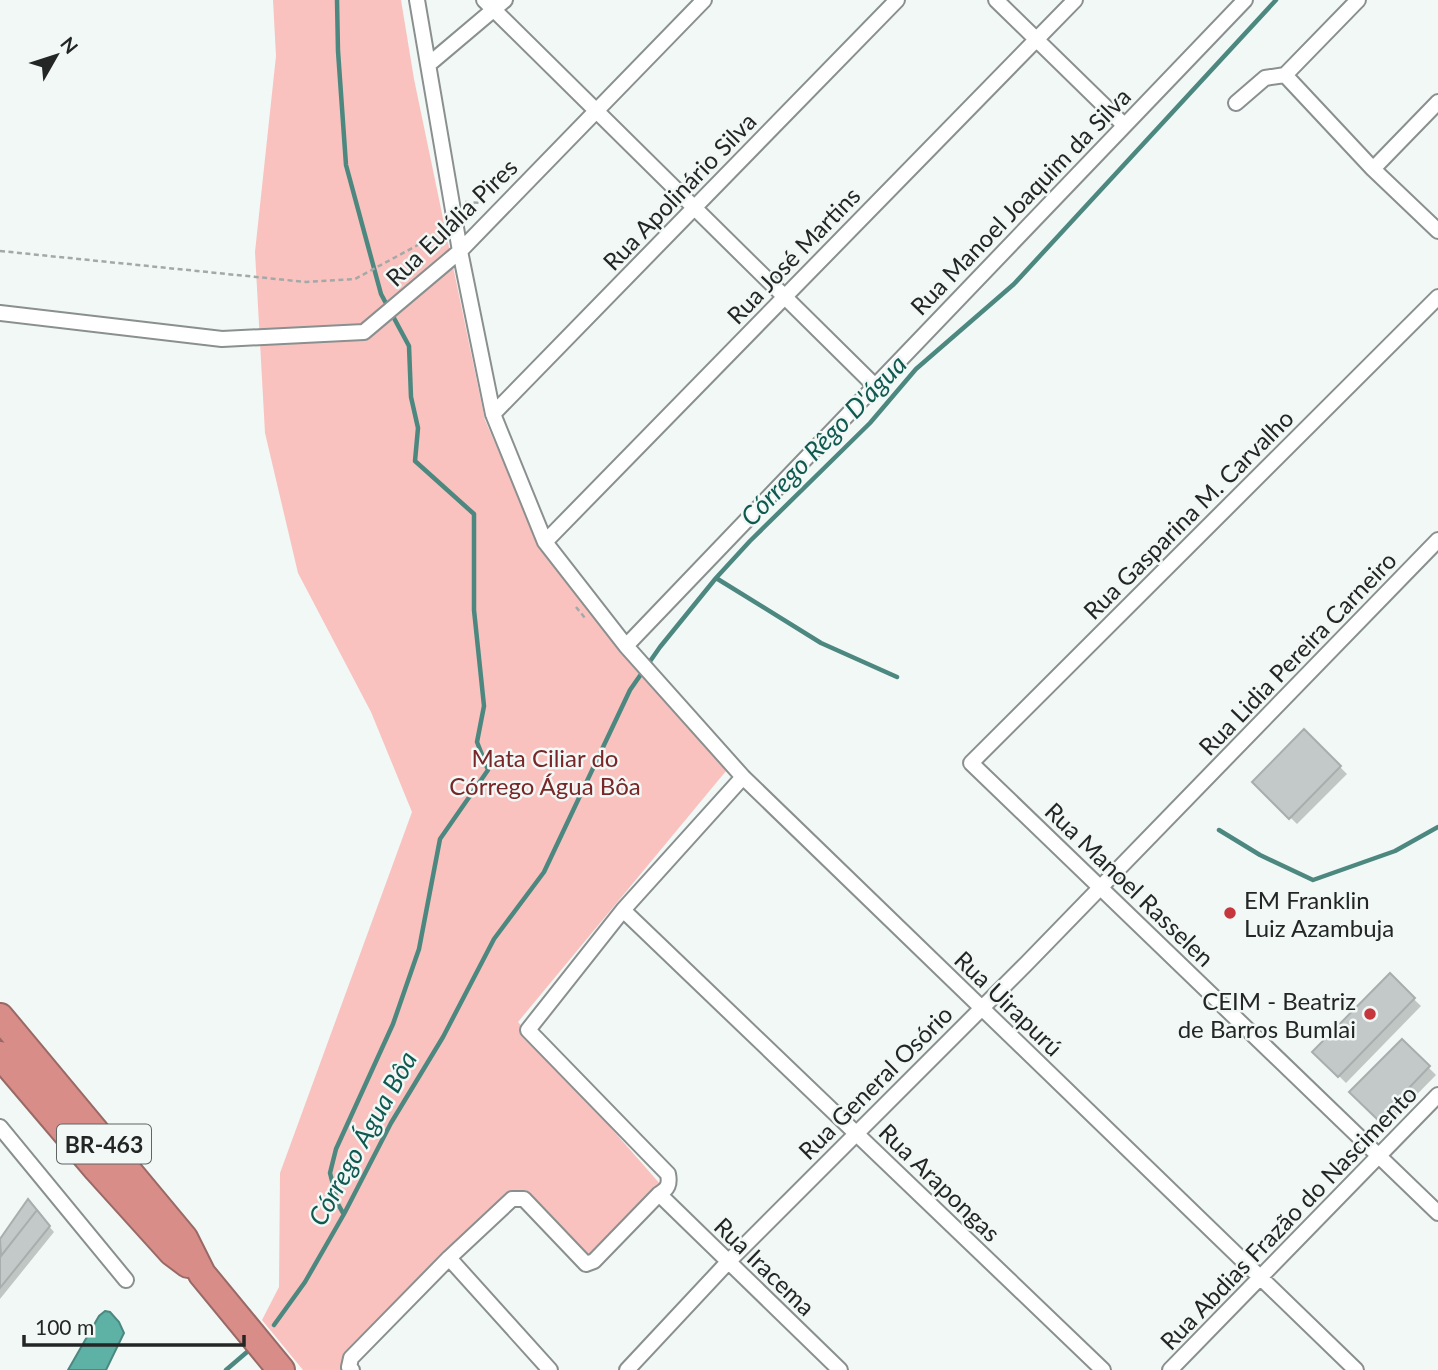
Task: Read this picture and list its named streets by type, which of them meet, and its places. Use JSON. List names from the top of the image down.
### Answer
{
  "streets": {
    "highway": ["BR-463"],
    "street": [
      "Rua Apolinário Silva",
      "Rua Manoel Joaquim da Silva",
      "Rua Eulália Pires",
      "Rua José Martins",
      "Rua Gasparina M. Carvalho",
      "Rua Lidia Pereira Carneiro",
      "Rua Manoel Rasselen",
      "Rua Uirapurú",
      "Rua General Osório",
      "Rua Arapongas",
      "Rua Abdias Frazão do Nascimento",
      "Rua Iracema"
    ]
  },
  "crossings": [
    ["Rua Apolinário Silva", "Rua Uirapurú"],
    ["Rua Manoel Joaquim da Silva", "Rua Uirapurú"],
    ["Rua Eulália Pires", "Rua Uirapurú"],
    ["Rua José Martins", "Rua Uirapurú"],
    ["Rua Gasparina M. Carvalho", "Rua Manoel Rasselen"],
    ["Rua Lidia Pereira Carneiro", "Rua General Osório"],
    ["Rua Manoel Rasselen", "Rua General Osório"],
    ["Rua Manoel Rasselen", "Rua Abdias Frazão do Nascimento"],
    ["Rua Uirapurú", "Rua General Osório"],
    ["Rua Uirapurú", "Rua Abdias Frazão do Nascimento"],
    ["Rua General Osório", "Rua Arapongas"],
    ["Rua General Osório", "Rua Iracema"]
  ],
  "water": ["Córrego Rêgo D'água", "Córrego Água Bôa"],
  "parks": ["Mata Ciliar do Córrego Água Bôa"],
  "places": ["EM Franklin Luiz Azambuja", "CEIM - Beatriz de Barros Bumlai"],
  "scale_bar": "100 m",
  "north": "top right"
}
